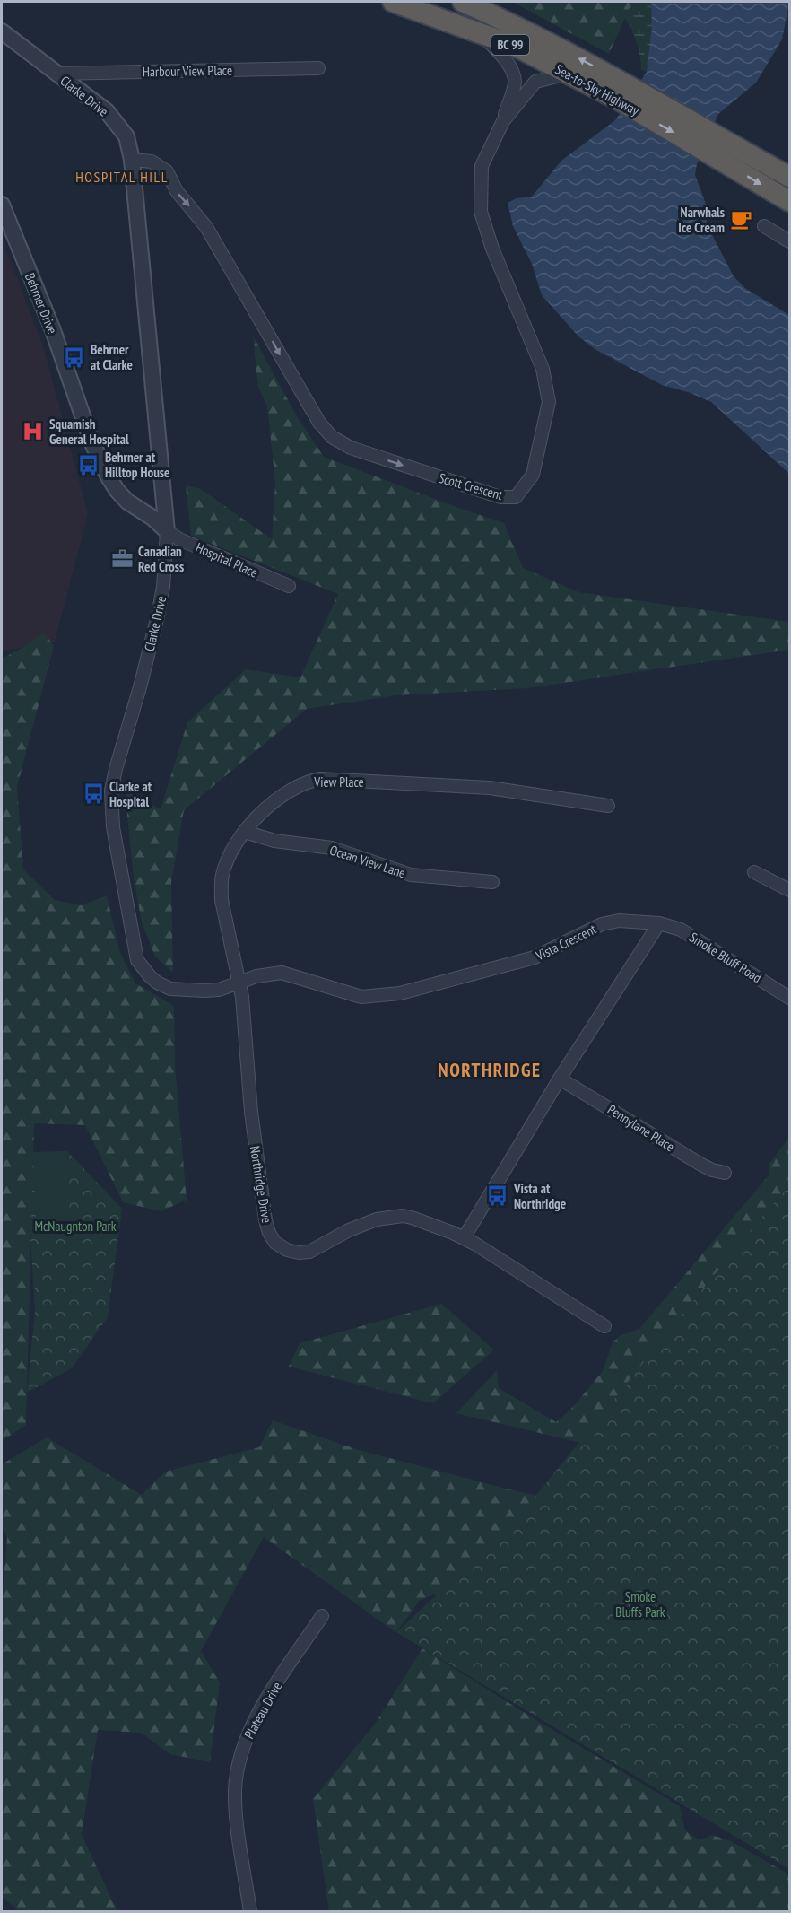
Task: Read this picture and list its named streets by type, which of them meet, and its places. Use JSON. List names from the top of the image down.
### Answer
{
  "streets": {
    "highway": ["BC 99", "Sea-to-Sky Highway"],
    "street": [
      "Harbour View Place",
      "Clarke Drive",
      "Behrner Drive",
      "Scott Crescent",
      "Hospital Place",
      "View Place",
      "Ocean View Lane",
      "Vista Crescent",
      "Smoke Bluff Road",
      "Pennylane Place",
      "Northridge Drive",
      "Plateau Drive"
    ]
  },
  "crossings": [
    ["Harbour View Place", "Clarke Drive"],
    ["Sea-to-Sky Highway", "Scott Crescent"],
    ["Clarke Drive", "Behrner Drive"],
    ["Clarke Drive", "Scott Crescent"],
    ["Clarke Drive", "Hospital Place"],
    ["Clarke Drive", "View Place"],
    ["Clarke Drive", "Vista Crescent"],
    ["Clarke Drive", "Northridge Drive"],
    ["Behrner Drive", "Hospital Place"],
    ["View Place", "Ocean View Lane"],
    ["View Place", "Vista Crescent"],
    ["View Place", "Northridge Drive"],
    ["Vista Crescent", "Smoke Bluff Road"],
    ["Vista Crescent", "Northridge Drive"]
  ],
  "districts": ["HOSPITAL HILL", "NORTHRIDGE"],
  "parks": ["McNaugnton Park", "Smoke Bluffs Park"],
  "places": {
    "cafe": ["Narwhals Ice Cream"],
    "bus stop": [
      "Behrner at Clarke",
      "Behrner at Hilltop House",
      "Clarke at Hospital",
      "Vista at Northridge"
    ],
    "hospital": ["Squamish General Hospital"],
    "office": ["Canadian Red Cross"]
  }
}
